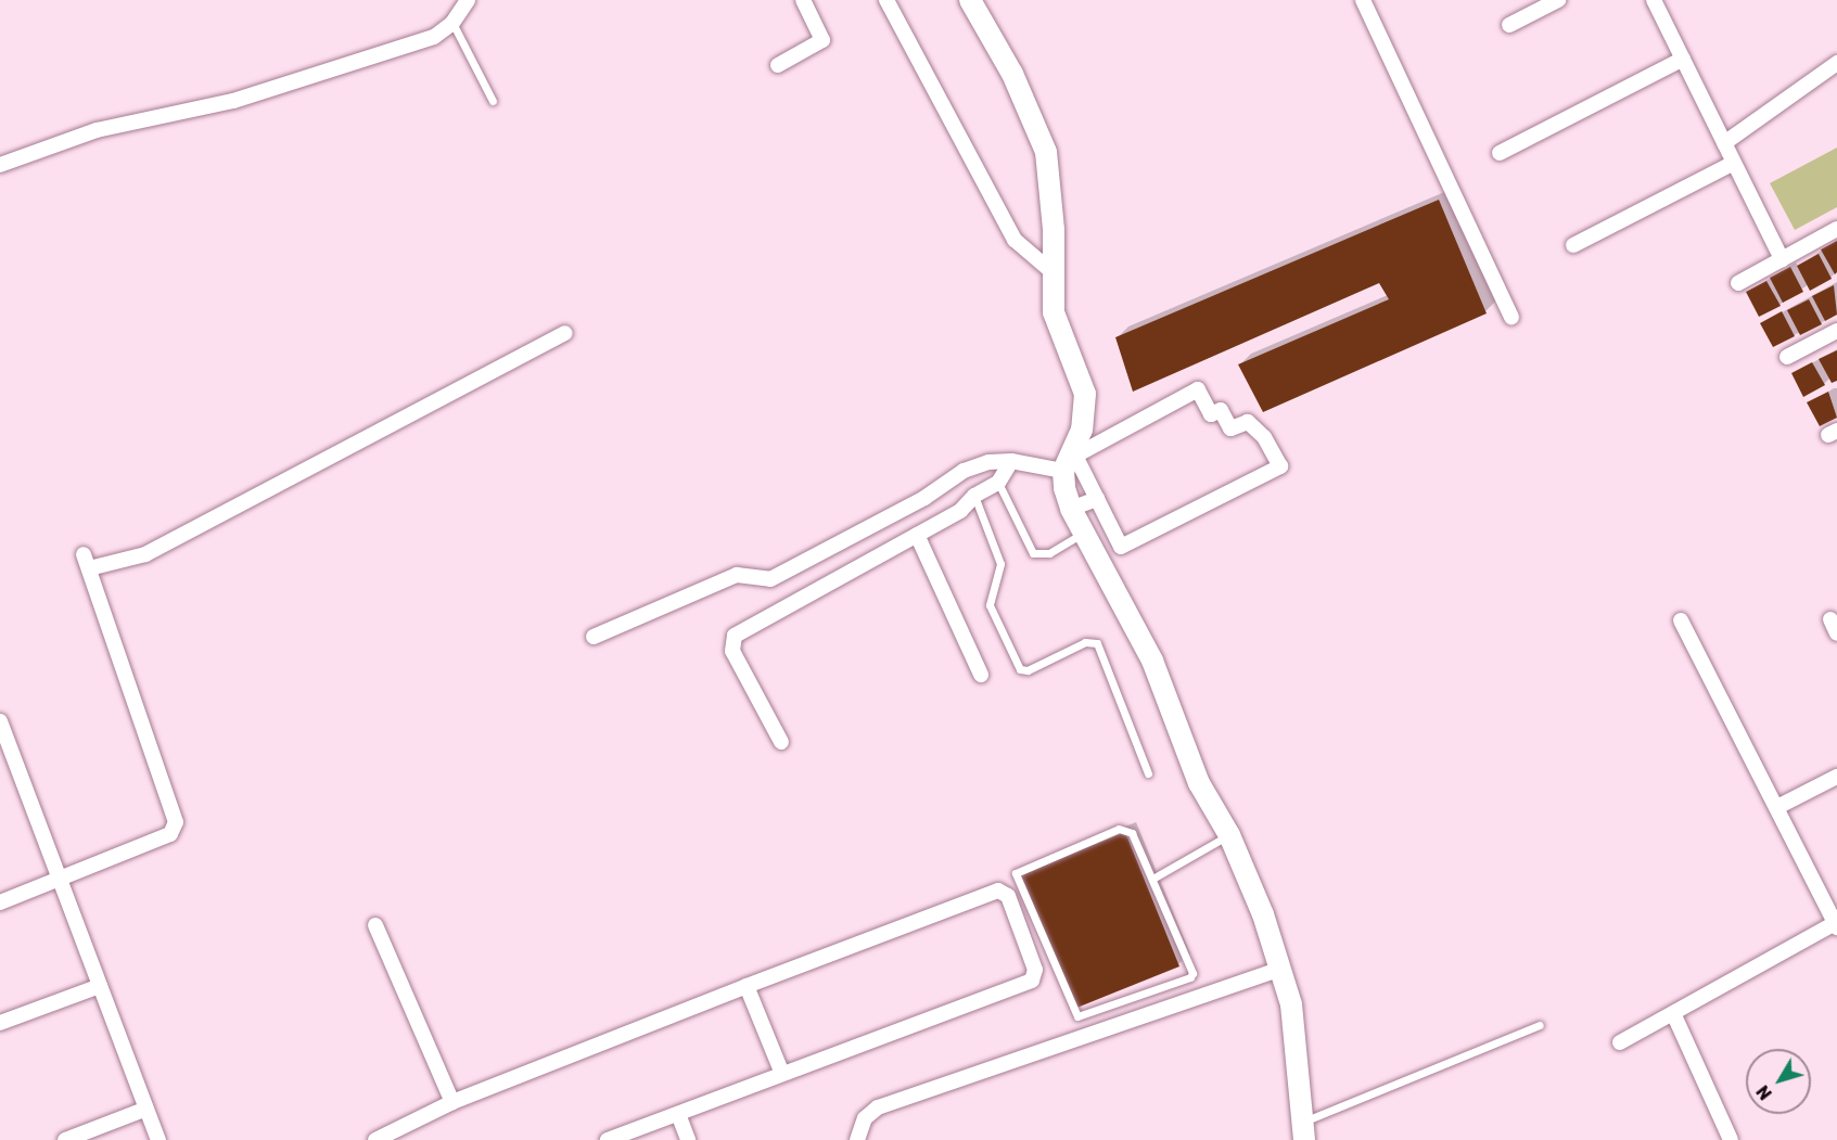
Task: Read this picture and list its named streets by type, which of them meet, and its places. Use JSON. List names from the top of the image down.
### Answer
{
  "north": "bottom left"
}
